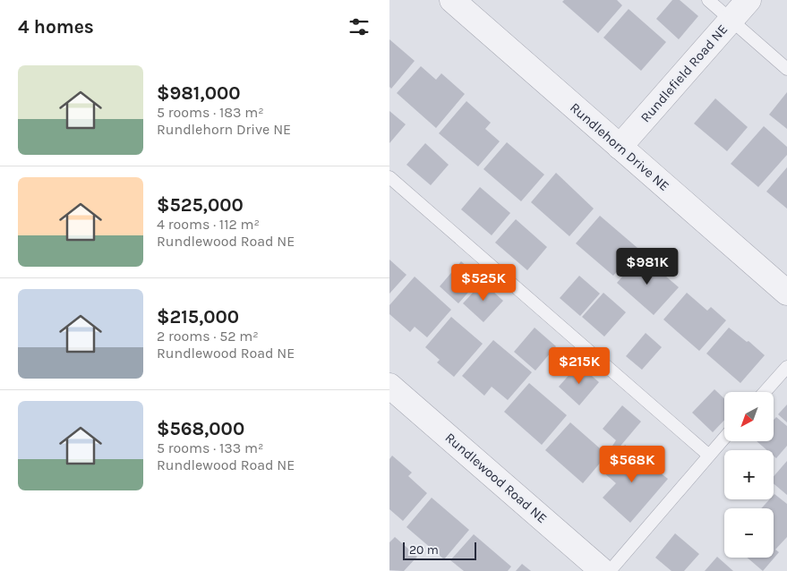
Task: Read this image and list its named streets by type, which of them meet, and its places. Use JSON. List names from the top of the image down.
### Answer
{
  "streets": {
    "street": ["Rundlefield Road NE", "Rundlehorn Drive NE", "Rundlewood Road NE"]
  },
  "crossings": [
    ["Rundlefield Road NE", "Rundlehorn Drive NE"]
  ],
  "scale_bar": "20 m",
  "north": "bottom left",
  "page": {
    "heading": "4 homes",
    "list": [
      {
        "name": "$981,000",
        "note": "5 rooms · 183 m² · Rundlehorn Drive NE"
      },
      {
        "name": "$525,000",
        "note": "4 rooms · 112 m² · Rundlewood Road NE"
      },
      {
        "name": "$215,000",
        "note": "2 rooms · 52 m² · Rundlewood Road NE"
      },
      {
        "name": "$568,000",
        "note": "5 rooms · 133 m² · Rundlewood Road NE"
      }
    ],
    "price": [
      "$981K",
      "$525K",
      "$215K",
      "$568K"
    ],
    "map_buttons": ["+", "−"],
    "scale": "20 m"
  }
}
